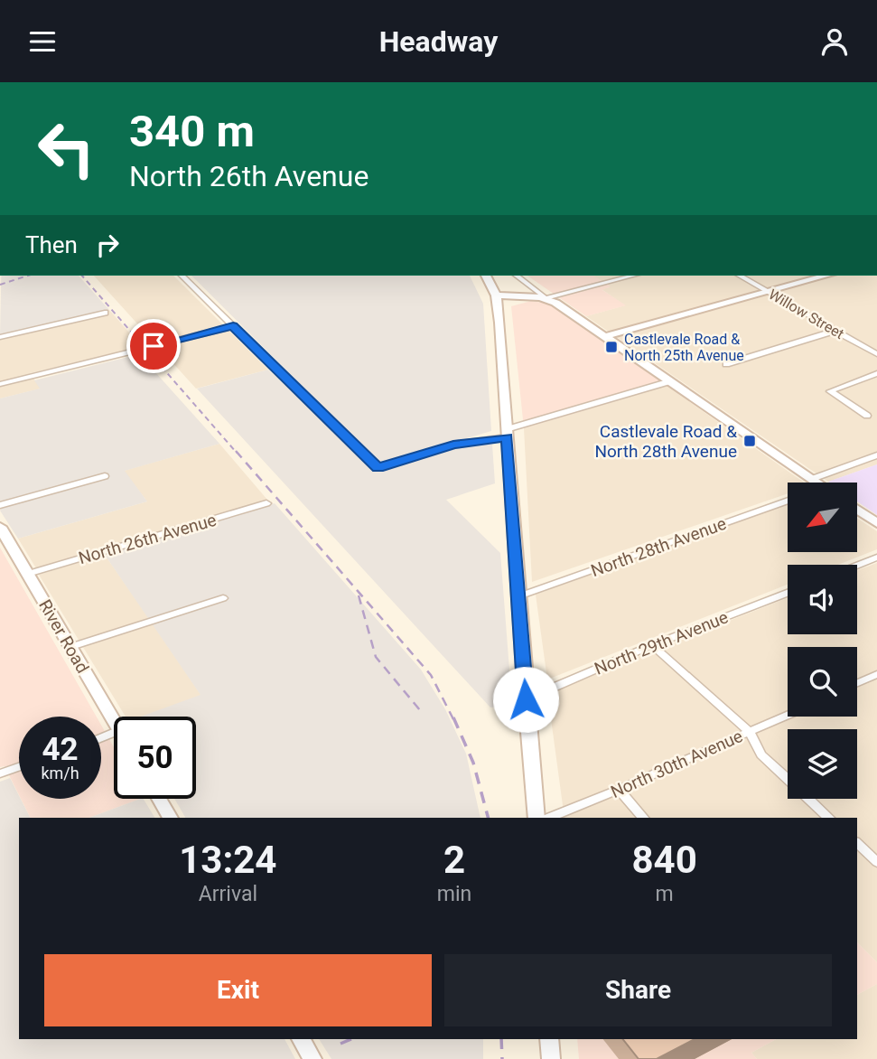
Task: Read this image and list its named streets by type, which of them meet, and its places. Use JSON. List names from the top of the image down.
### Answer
{
  "streets": {
    "street": [
      "Willow Street",
      "North 26th Avenue",
      "North 28th Avenue",
      "River Road",
      "North 29th Avenue",
      "North 30th Avenue"
    ]
  },
  "crossings": [
    ["North 26th Avenue", "River Road"]
  ],
  "places": {
    "transit": ["Castlevale Road & North 25th Avenue", "Castlevale Road & North 28th Avenue"]
  },
  "north": "bottom left",
  "page": {
    "header": "Headway",
    "turn": ["340 m", "North 26th Avenue"],
    "then": "Then",
    "speed": "42 km/h",
    "limit": "50",
    "eta": [
      "13:24",
      "Arrival",
      "2",
      "min",
      "840",
      "m"
    ],
    "buttons": ["Exit", "Share"]
  }
}
